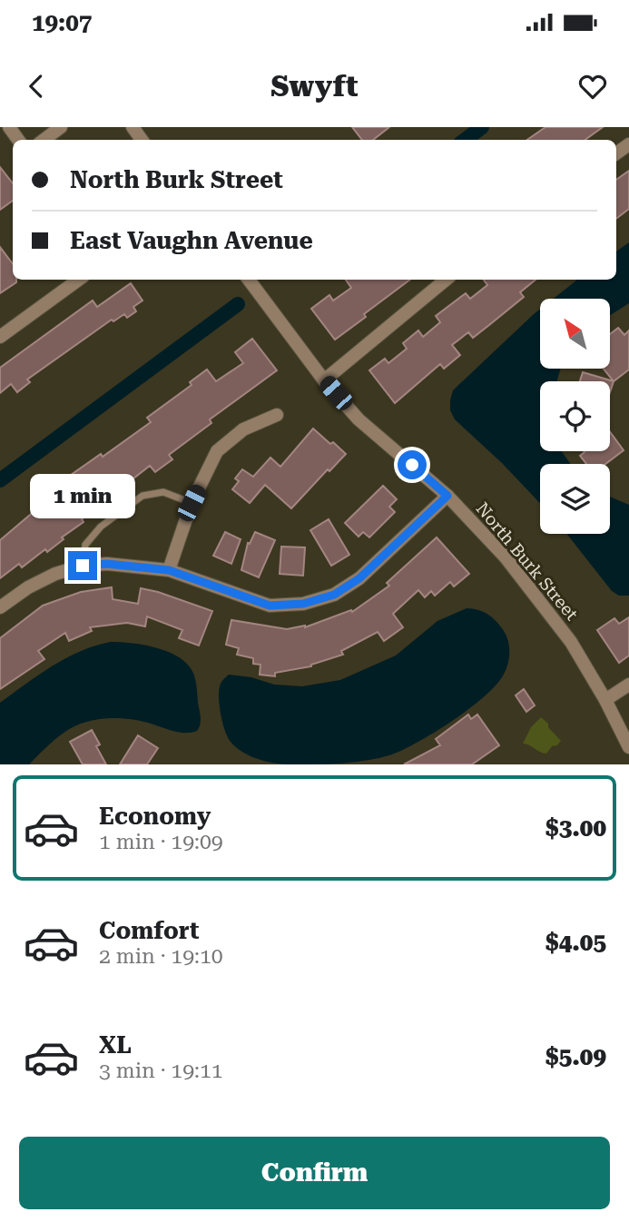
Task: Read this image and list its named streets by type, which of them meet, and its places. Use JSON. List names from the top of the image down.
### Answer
{
  "streets": {
    "street": ["North Burk Street"]
  },
  "north": "top left",
  "page": {
    "status": "19:07",
    "header": "Swyft",
    "banner": ["North Burk Street", "East Vaughn Avenue"],
    "bubble": "1 min",
    "list": [
      {
        "name": "Economy",
        "note": "1 min · 19:09",
        "value": "$3.00"
      },
      {
        "name": "Comfort",
        "note": "2 min · 19:10",
        "value": "$4.05"
      },
      {
        "name": "XL",
        "note": "3 min · 19:11",
        "value": "$5.09"
      }
    ],
    "buttons": "Confirm"
  }
}
